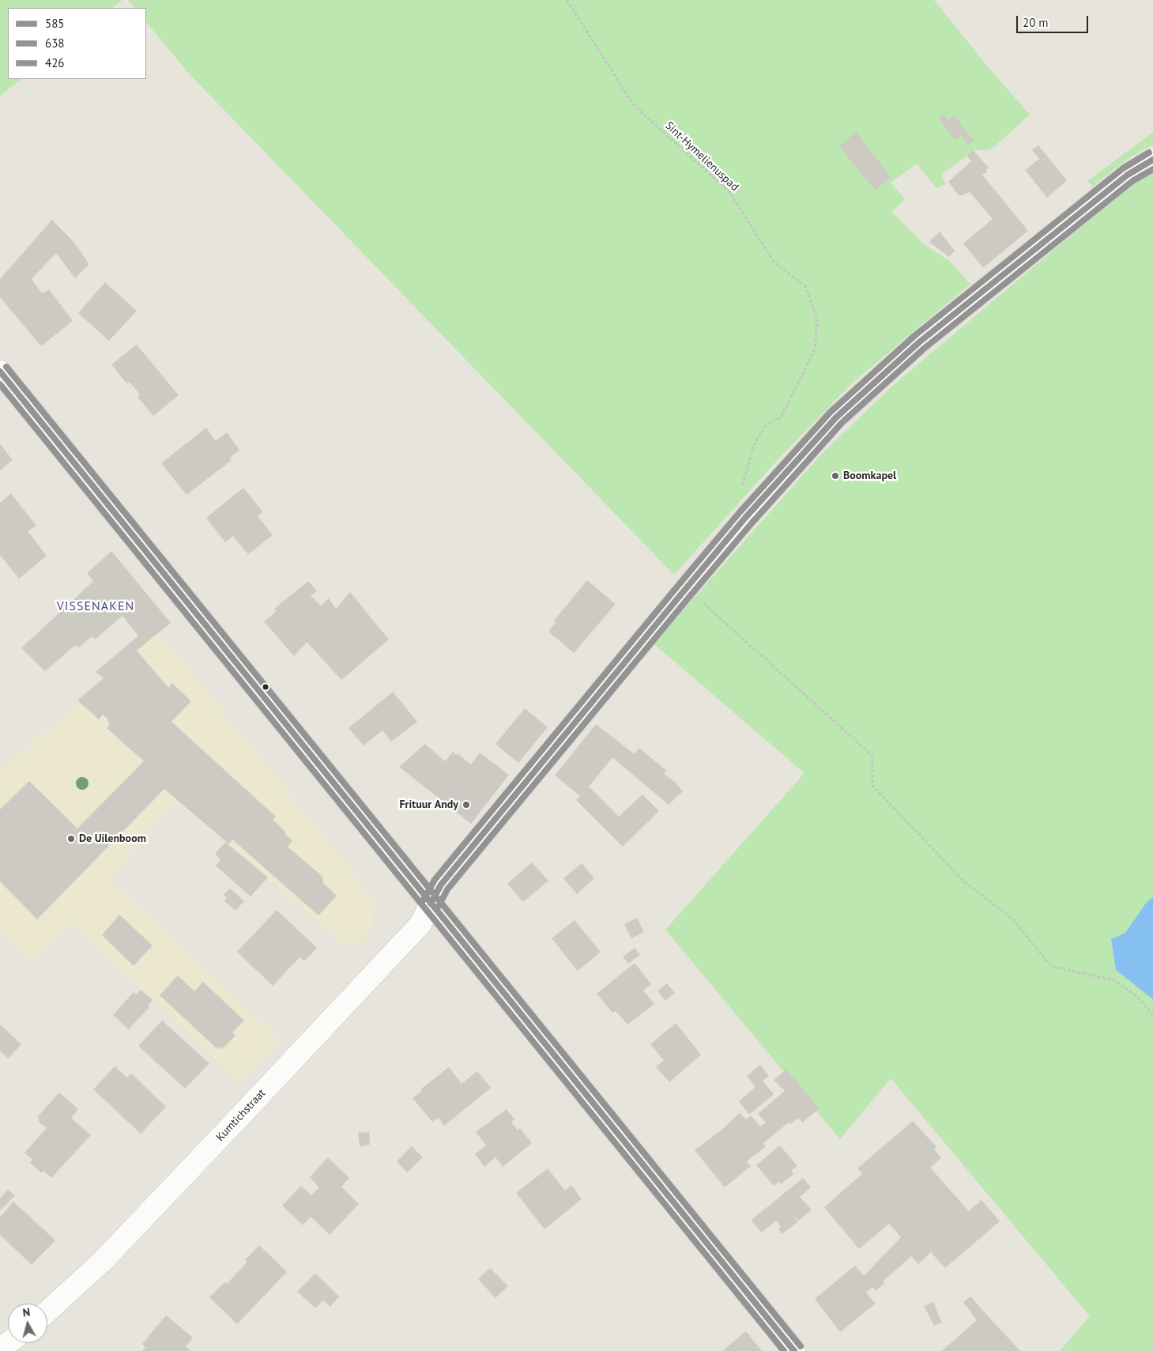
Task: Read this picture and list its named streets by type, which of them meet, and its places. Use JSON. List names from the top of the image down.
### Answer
{
  "streets": {
    "street": ["Kumtichstraat"],
    "path": ["Sint-Hymelienuspad"]
  },
  "crossings": [
    ["Sint-Hymelienuspad", "Kumtichstraat"]
  ],
  "districts": ["VISSENAKEN"],
  "places": ["Boomkapel", "Frituur Andy", "De Uilenboom"],
  "lines": ["transit line 426", "transit line 585", "transit line 638"],
  "legend": ["585", "638", "426"],
  "scale_bar": "20 m",
  "north": "top"
}
